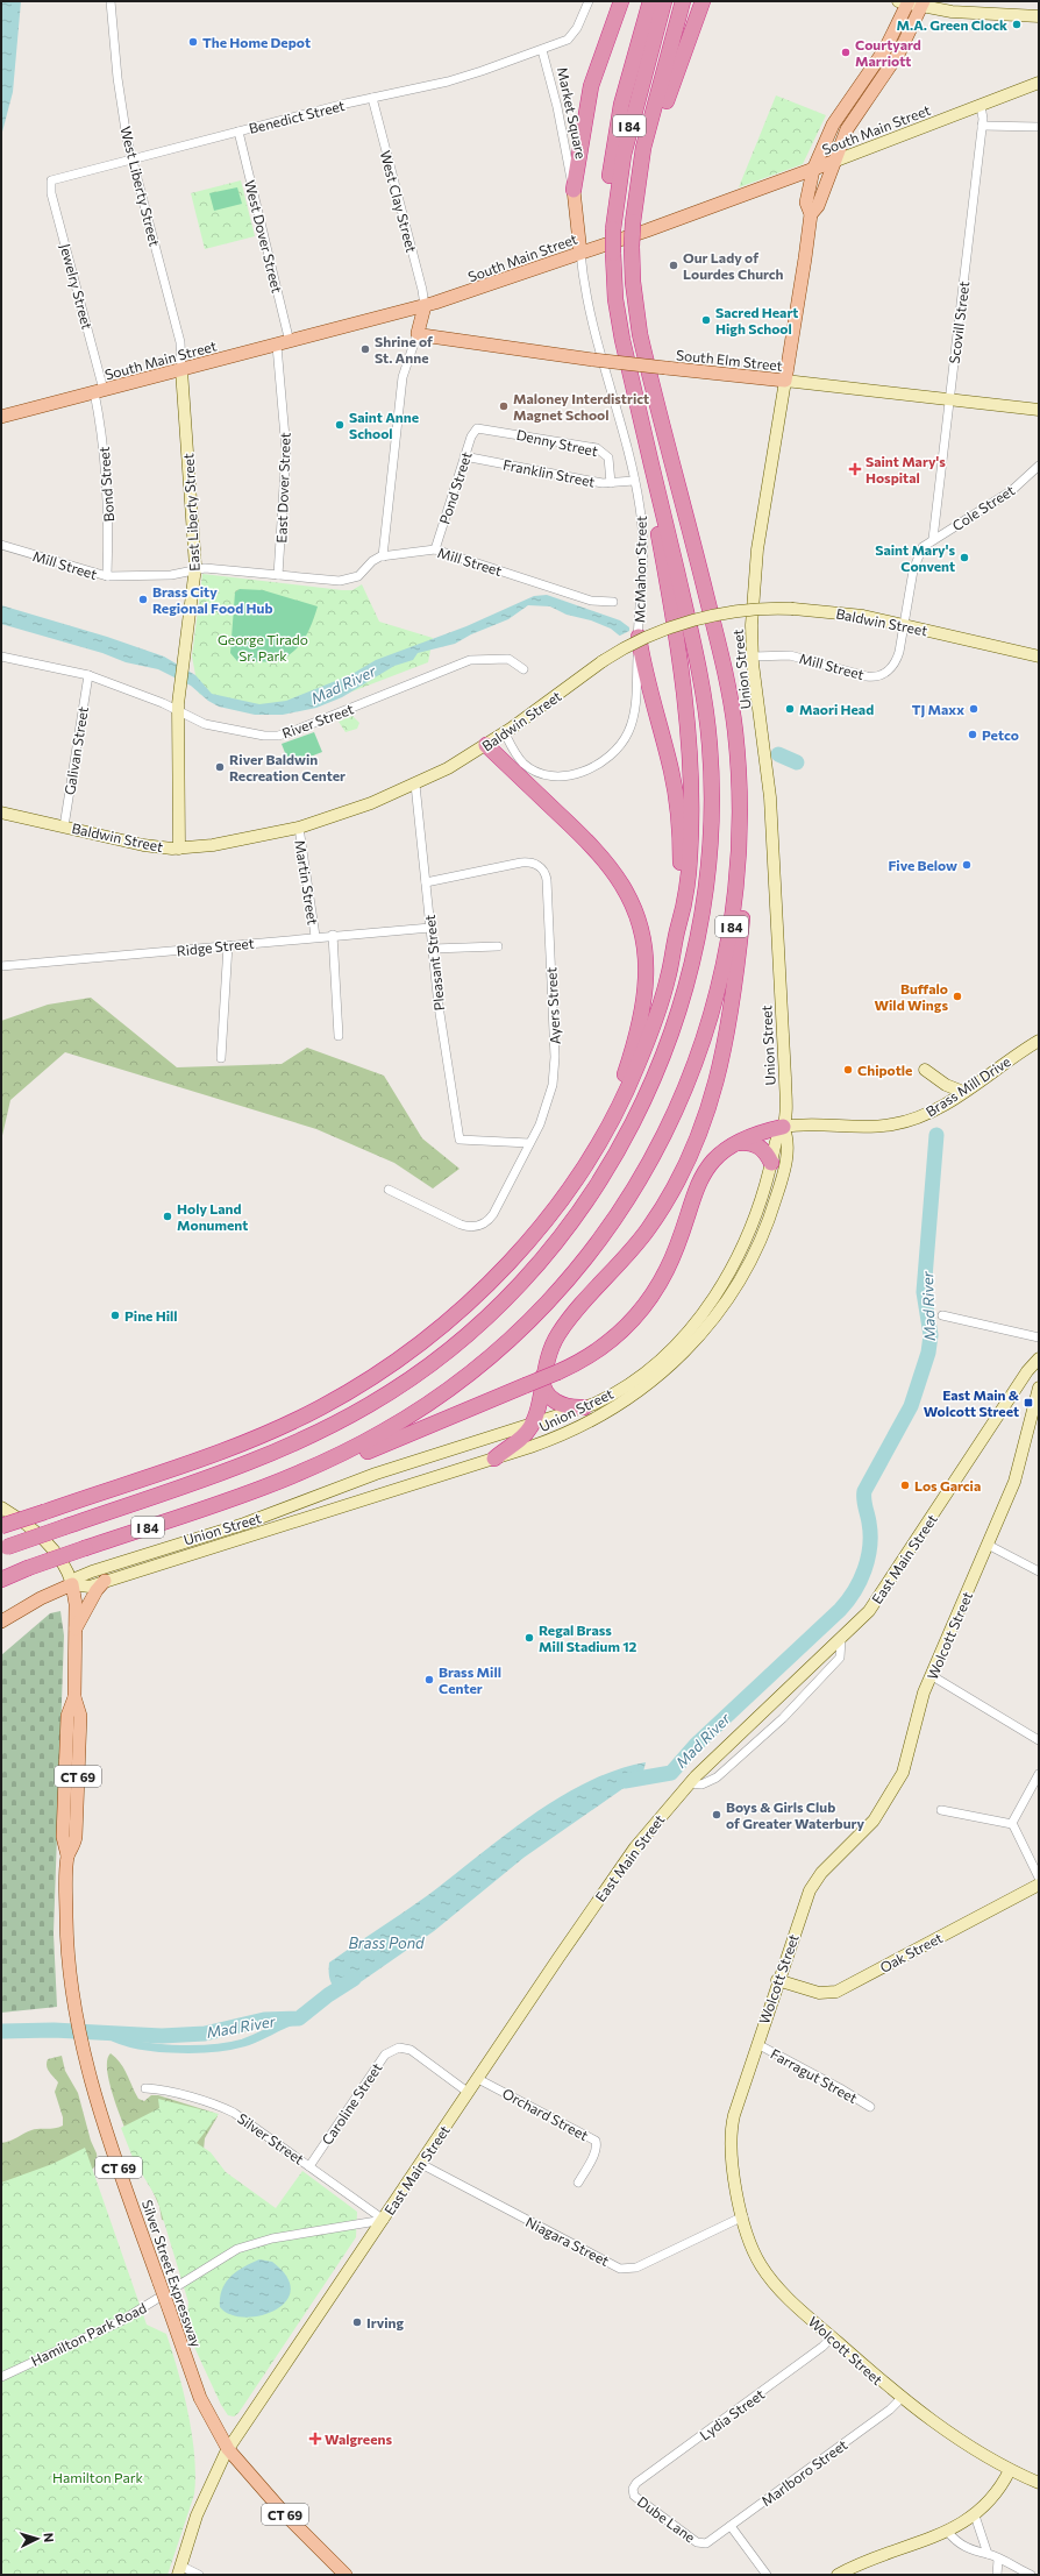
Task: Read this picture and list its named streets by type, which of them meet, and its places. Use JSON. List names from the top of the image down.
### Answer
{
  "streets": {
    "highway": ["I 84"],
    "main road": [
      "Market Square",
      "South Main Street",
      "South Elm Street",
      "East Liberty Street",
      "Baldwin Street",
      "Union Street",
      "Brass Mill Drive",
      "East Main Street",
      "Wolcott Street",
      "CT 69",
      "Oak Street",
      "Silver Street Expressway"
    ],
    "street": [
      "Benedict Street",
      "West Liberty Street",
      "West Clay Street",
      "West Dover Street",
      "Jewelry Street",
      "Scovill Street",
      "Denny Street",
      "Franklin Street",
      "Bond Street",
      "East Dover Street",
      "Pond Street",
      "Cole Street",
      "Mill Street",
      "McMahon Street",
      "River Street",
      "Galivan Street",
      "Martin Street",
      "Ridge Street",
      "Pleasant Street",
      "Ayers Street",
      "Farragut Street",
      "Caroline Street",
      "Orchard Street",
      "Silver Street",
      "Niagara Street",
      "Hamilton Park Road",
      "Lydia Street",
      "Marlboro Street",
      "Dube Lane"
    ]
  },
  "crossings": [
    ["Market Square", "Benedict Street"],
    ["Market Square", "South Main Street"],
    ["Market Square", "McMahon Street"],
    ["Benedict Street", "West Liberty Street"],
    ["Benedict Street", "West Clay Street"],
    ["Benedict Street", "West Dover Street"],
    ["Benedict Street", "Jewelry Street"],
    ["South Main Street", "West Liberty Street"],
    ["South Main Street", "West Clay Street"],
    ["South Main Street", "West Dover Street"],
    ["South Main Street", "Jewelry Street"],
    ["South Main Street", "Scovill Street"],
    ["South Main Street", "Bond Street"],
    ["South Main Street", "East Dover Street"],
    ["South Main Street", "East Liberty Street"],
    ["South Main Street", "McMahon Street"],
    ["South Main Street", "Union Street"],
    ["West Liberty Street", "East Liberty Street"],
    ["Jewelry Street", "Bond Street"],
    ["Scovill Street", "South Elm Street"],
    ["Scovill Street", "Cole Street"],
    ["South Elm Street", "Union Street"],
    ["Denny Street", "Franklin Street"],
    ["Denny Street", "Pond Street"],
    ["Franklin Street", "Pond Street"],
    ["Franklin Street", "McMahon Street"],
    ["Bond Street", "Mill Street"],
    ["East Dover Street", "Mill Street"],
    ["Pond Street", "Mill Street"],
    ["Cole Street", "Mill Street"],
    ["Cole Street", "Baldwin Street"],
    ["East Liberty Street", "Mill Street"],
    ["East Liberty Street", "Baldwin Street"],
    ["East Liberty Street", "River Street"],
    ["Mill Street", "Baldwin Street"],
    ["Mill Street", "Union Street"],
    ["McMahon Street", "Baldwin Street"],
    ["Baldwin Street", "Galivan Street"],
    ["Baldwin Street", "Martin Street"],
    ["Baldwin Street", "Pleasant Street"],
    ["Union Street", "Brass Mill Drive"],
    ["Union Street", "Silver Street Expressway"],
    ["River Street", "Galivan Street"],
    ["Martin Street", "Ridge Street"],
    ["Ridge Street", "Pleasant Street"],
    ["Pleasant Street", "Ayers Street"],
    ["East Main Street", "CT 69"],
    ["East Main Street", "Caroline Street"],
    ["East Main Street", "Orchard Street"],
    ["East Main Street", "Silver Street"],
    ["East Main Street", "Niagara Street"],
    ["East Main Street", "Silver Street Expressway"],
    ["East Main Street", "Hamilton Park Road"],
    ["Wolcott Street", "Oak Street"],
    ["Wolcott Street", "Farragut Street"],
    ["Wolcott Street", "Niagara Street"],
    ["Wolcott Street", "Lydia Street"],
    ["Wolcott Street", "Marlboro Street"],
    ["CT 69", "Silver Street Expressway"],
    ["Caroline Street", "Silver Street"],
    ["Silver Street", "Hamilton Park Road"],
    ["Lydia Street", "Dube Lane"],
    ["Marlboro Street", "Dube Lane"]
  ],
  "water": ["Mad River", "Brass Pond"],
  "parks": ["George Tirado Sr. Park", "Hamilton Park"],
  "places": {
    "other": [
      "M.A. Green Clock",
      "The Home Depot",
      "Courtyard Marriott",
      "Our Lady of Lourdes Church",
      "Sacred Heart High School",
      "Shrine of St. Anne",
      "Maloney Interdistrict Magnet School",
      "Saint Anne School",
      "Saint Mary's Convent",
      "Brass City Regional Food Hub",
      "Maori Head",
      "TJ Maxx",
      "Petco",
      "River Baldwin Recreation Center",
      "Five Below",
      "Buffalo Wild Wings",
      "Chipotle",
      "Holy Land Monument",
      "Pine Hill",
      "Los Garcia",
      "Regal Brass Mill Stadium 12",
      "Brass Mill Center",
      "Boys & Girls Club of Greater Waterbury",
      "Irving"
    ],
    "health": ["Saint Mary's Hospital", "Walgreens"],
    "transit": ["East Main & Wolcott Street"]
  },
  "north": "right"
}
